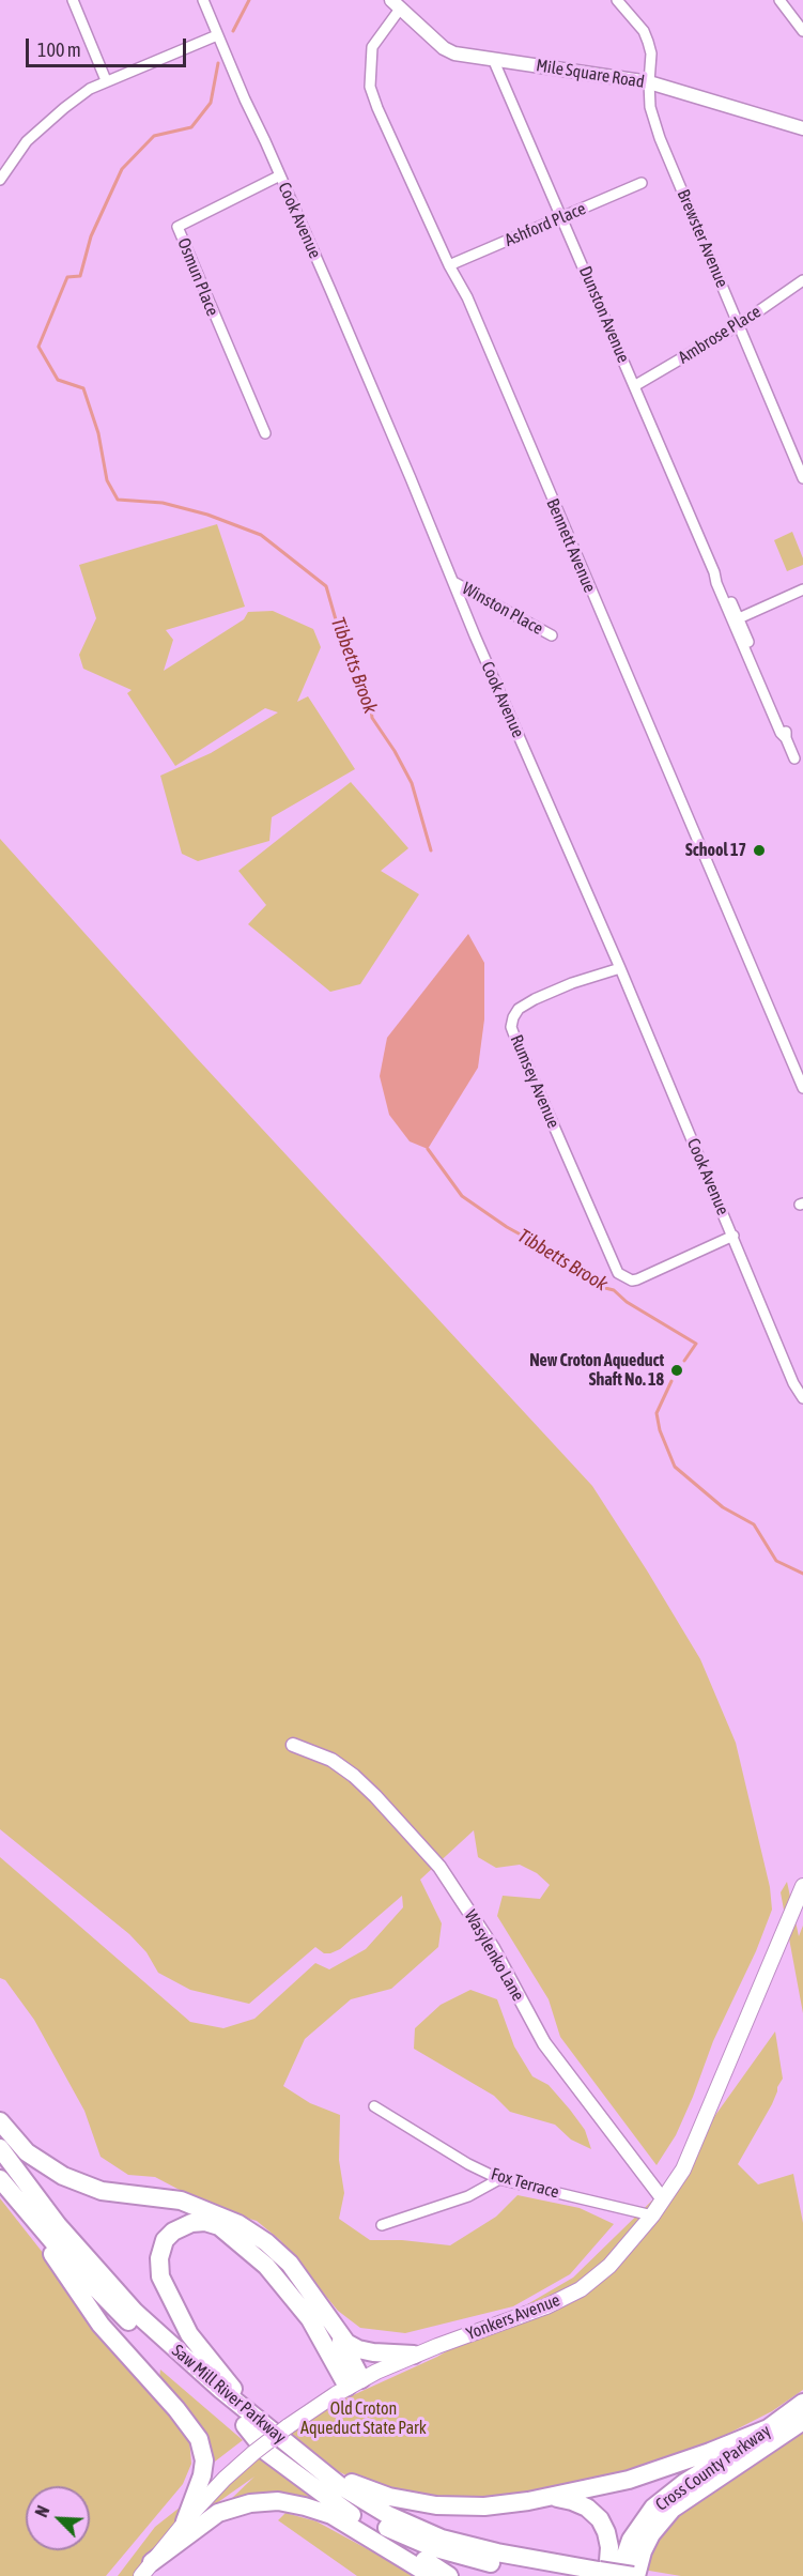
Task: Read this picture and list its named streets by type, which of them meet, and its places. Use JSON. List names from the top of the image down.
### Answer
{
  "streets": {
    "highway": ["Saw Mill River Parkway", "Cross County Parkway"],
    "main road": ["Yonkers Avenue"],
    "street": [
      "Mile Square Road",
      "Cook Avenue",
      "Ashford Place",
      "Brewster Avenue",
      "Osmun Place",
      "Dunston Avenue",
      "Ambrose Place",
      "Bennett Avenue",
      "Winston Place",
      "Rumsey Avenue",
      "Wasylenko Lane",
      "Fox Terrace"
    ]
  },
  "crossings": [
    ["Mile Square Road", "Brewster Avenue"],
    ["Mile Square Road", "Dunston Avenue"],
    ["Mile Square Road", "Bennett Avenue"],
    ["Cook Avenue", "Osmun Place"],
    ["Cook Avenue", "Winston Place"],
    ["Cook Avenue", "Rumsey Avenue"],
    ["Ashford Place", "Dunston Avenue"],
    ["Ashford Place", "Bennett Avenue"],
    ["Brewster Avenue", "Ambrose Place"],
    ["Dunston Avenue", "Ambrose Place"],
    ["Wasylenko Lane", "Yonkers Avenue"],
    ["Fox Terrace", "Yonkers Avenue"]
  ],
  "water": ["Tibbetts Brook"],
  "parks": ["Old Croton Aqueduct State Park"],
  "places": ["School 17", "New Croton Aqueduct Shaft No. 18"],
  "scale_bar": "100 m",
  "north": "top left"
}
